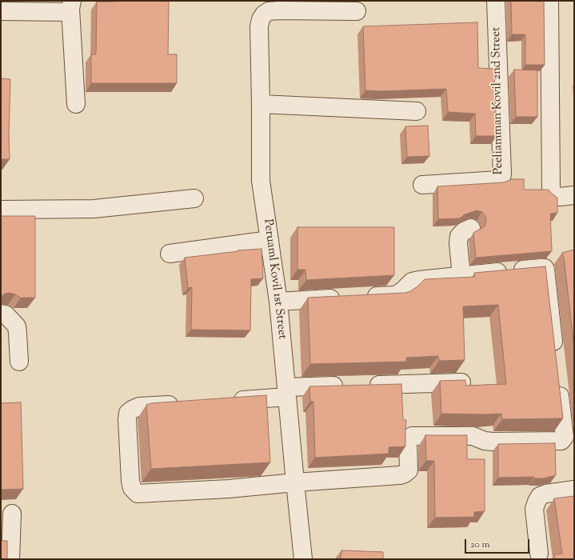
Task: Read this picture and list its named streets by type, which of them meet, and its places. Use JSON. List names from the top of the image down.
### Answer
{
  "streets": {
    "street": ["Peeliamman Kovil 2nd Street", "Peruaml Kovil 1st Street"]
  },
  "scale_bar": "20 m"
}
